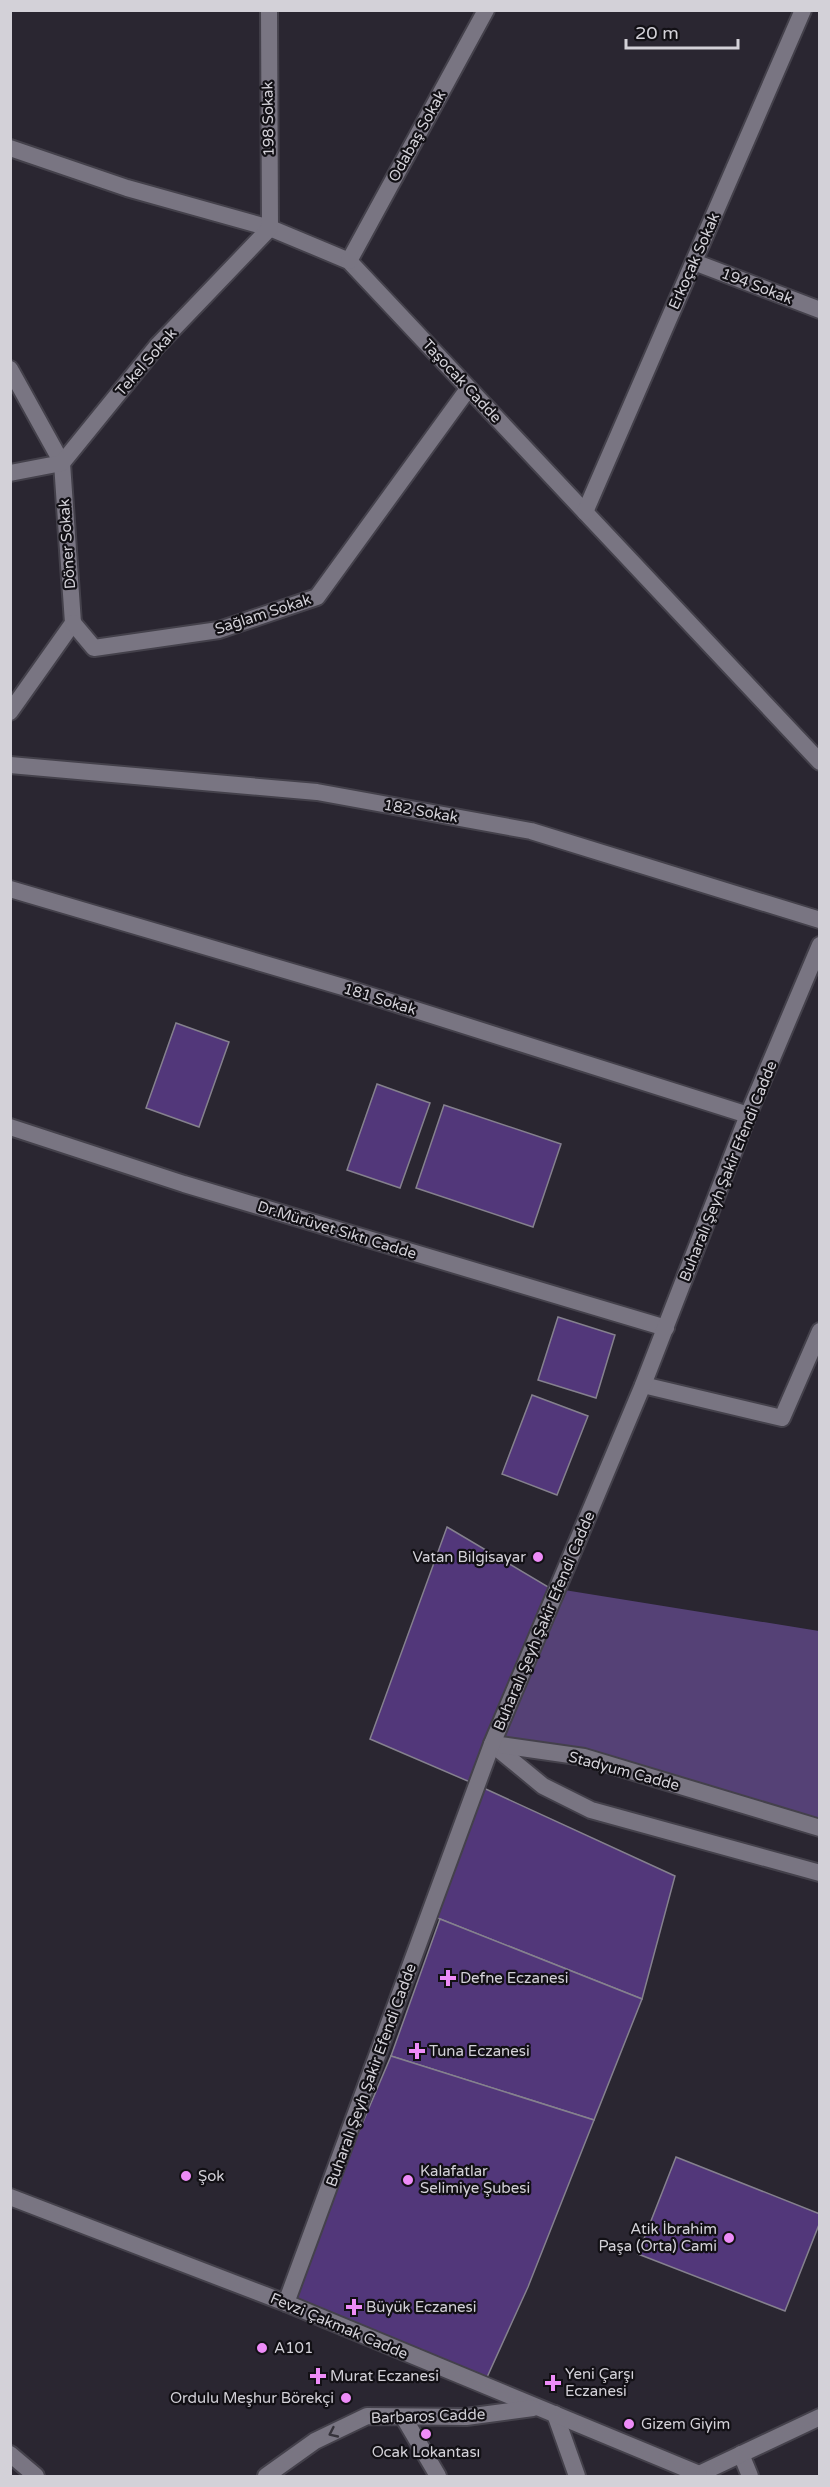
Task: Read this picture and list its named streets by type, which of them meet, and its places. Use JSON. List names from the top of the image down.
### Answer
{
  "streets": {
    "street": [
      "198 Sokak",
      "Odabaş Sokak",
      "Erkoçak Sokak",
      "194 Sokak",
      "Tekel Sokak",
      "Taşocak Cadde",
      "Döner Sokak",
      "Sağlam Sokak",
      "182 Sokak",
      "181 Sokak",
      "Buharalı Şeyh Şakir Efendi Cadde",
      "Dr.Mürüvet Sıktı Cadde",
      "Stadyum Cadde",
      "Fevzi Çakmak Cadde",
      "Barbaros Cadde"
    ]
  },
  "crossings": [
    ["198 Sokak", "Tekel Sokak"],
    ["198 Sokak", "Taşocak Cadde"],
    ["Odabaş Sokak", "Taşocak Cadde"],
    ["Erkoçak Sokak", "194 Sokak"],
    ["Erkoçak Sokak", "Taşocak Cadde"],
    ["Tekel Sokak", "Taşocak Cadde"],
    ["Tekel Sokak", "Döner Sokak"],
    ["Taşocak Cadde", "Sağlam Sokak"],
    ["Döner Sokak", "Sağlam Sokak"],
    ["181 Sokak", "Buharalı Şeyh Şakir Efendi Cadde"],
    ["Buharalı Şeyh Şakir Efendi Cadde", "Dr.Mürüvet Sıktı Cadde"],
    ["Buharalı Şeyh Şakir Efendi Cadde", "Stadyum Cadde"],
    ["Buharalı Şeyh Şakir Efendi Cadde", "Fevzi Çakmak Cadde"],
    ["Fevzi Çakmak Cadde", "Barbaros Cadde"]
  ],
  "one_way": ["Barbaros Cadde"],
  "places": {
    "other": [
      "Vatan Bilgisayar",
      "Şok",
      "Kalafatlar Selimiye Şubesi",
      "Atik İbrahim Paşa (Orta) Cami",
      "A101",
      "Ordulu Meşhur Börekçi",
      "Gizem Giyim",
      "Ocak Lokantası"
    ],
    "health": [
      "Defne Eczanesi",
      "Tuna Eczanesi",
      "Büyük Eczanesi",
      "Murat Eczanesi",
      "Yeni Çarşı Eczanesi"
    ]
  },
  "scale_bar": "20 m"
}
